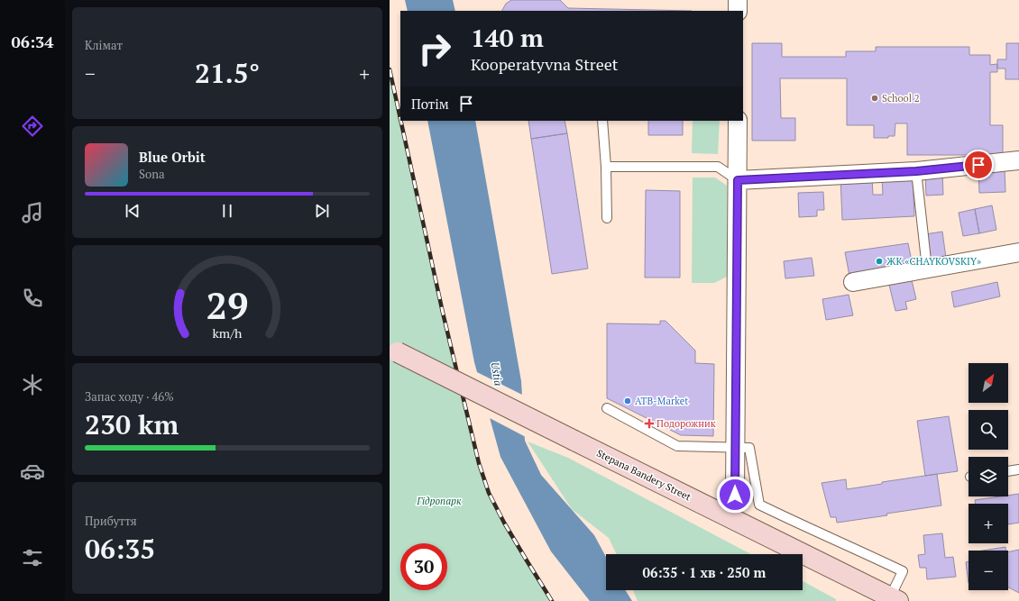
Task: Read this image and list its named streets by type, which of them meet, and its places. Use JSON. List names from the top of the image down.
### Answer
{
  "streets": {
    "main road": ["Stepana Bandery Street"]
  },
  "water": ["Ustia"],
  "parks": ["Гідропарк"],
  "places": {
    "other": ["School 2", "ЖК «CHAYKOVSKIY»", "ATB-Market"],
    "health": ["Подорожник"]
  },
  "north": "top right",
  "page": {
    "tabs": "06:34",
    "tile": [
      "Клімат",
      ["Запас ходу · 46%", "230 km"],
      ["Прибуття", "06:35"]
    ],
    "turn": ["140 m", "Kooperatyvna Street"],
    "heat": ["−", "21.5°", "+"],
    "then": "Потім",
    "song": ["Blue Orbit", "Sona"],
    "map_buttons": ["+", "−"],
    "limit": "30",
    "trip": "06:35 · 1 хв · 250 m",
    "gauge": ["29", "km/h"]
  }
}
